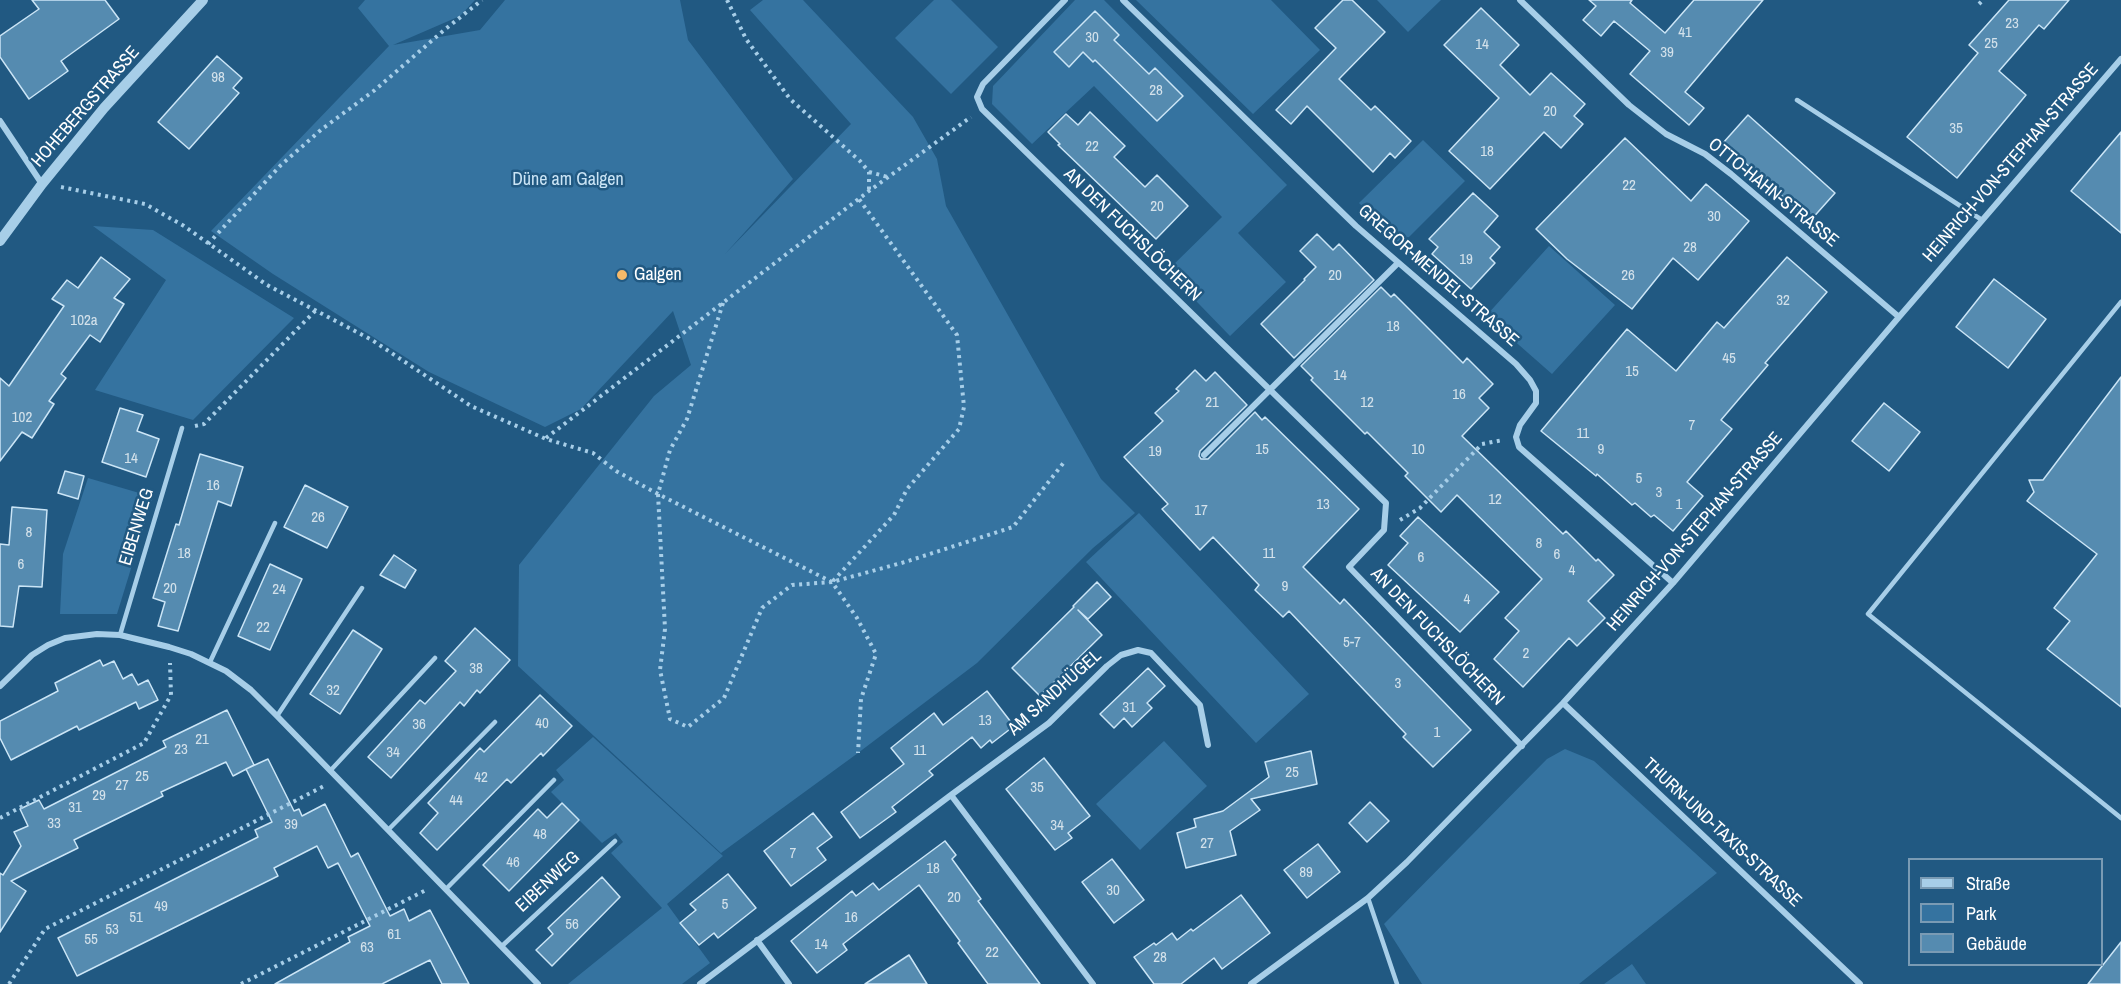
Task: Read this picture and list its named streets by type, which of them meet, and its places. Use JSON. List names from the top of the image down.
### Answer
{
  "streets": {
    "street": [
      "HOHEBERGSTRASSE",
      "HEINRICH-VON-STEPHAN-STRASSE",
      "OTTO-HAHN-STRASSE",
      "AN DEN FUCHSLÖCHERN",
      "GREGOR-MENDEL-STRASSE",
      "AM SANDHÜGEL",
      "THURN-UND-TAXIS-STRASSE"
    ],
    "lane": ["EIBENWEG"]
  },
  "crossings": [
    ["HEINRICH-VON-STEPHAN-STRASSE", "OTTO-HAHN-STRASSE"],
    ["HEINRICH-VON-STEPHAN-STRASSE", "AN DEN FUCHSLÖCHERN"],
    ["HEINRICH-VON-STEPHAN-STRASSE", "THURN-UND-TAXIS-STRASSE"]
  ],
  "parks": ["Düne am Galgen"],
  "places": ["Galgen"],
  "house_numbers": [
    "23",
    "41",
    "30",
    "25",
    "14",
    "39",
    "98",
    "28",
    "20",
    "35",
    "22",
    "18",
    "22",
    "20",
    "30",
    "28",
    "19",
    "20",
    "26",
    "32",
    "102a",
    "18",
    "45",
    "15",
    "14",
    "16",
    "21",
    "12",
    "102",
    "7",
    "11",
    "15",
    "10",
    "9",
    "19",
    "14",
    "5",
    "16",
    "3",
    "12",
    "13",
    "1",
    "17",
    "26",
    "8",
    "8",
    "18",
    "11",
    "6",
    "6",
    "6",
    "4",
    "9",
    "20",
    "24",
    "4",
    "22",
    "5-7",
    "2",
    "38",
    "3",
    "32",
    "31",
    "13",
    "40",
    "36",
    "1",
    "21",
    "23",
    "11",
    "34",
    "25",
    "25",
    "42",
    "27",
    "35",
    "29",
    "44",
    "31",
    "33",
    "39",
    "34",
    "48",
    "27",
    "7",
    "46",
    "18",
    "89",
    "30",
    "20",
    "5",
    "49",
    "51",
    "16",
    "56",
    "53",
    "61",
    "55",
    "14",
    "63",
    "22",
    "28"
  ],
  "legend": ["Straße", "Park", "Gebäude"]
}
